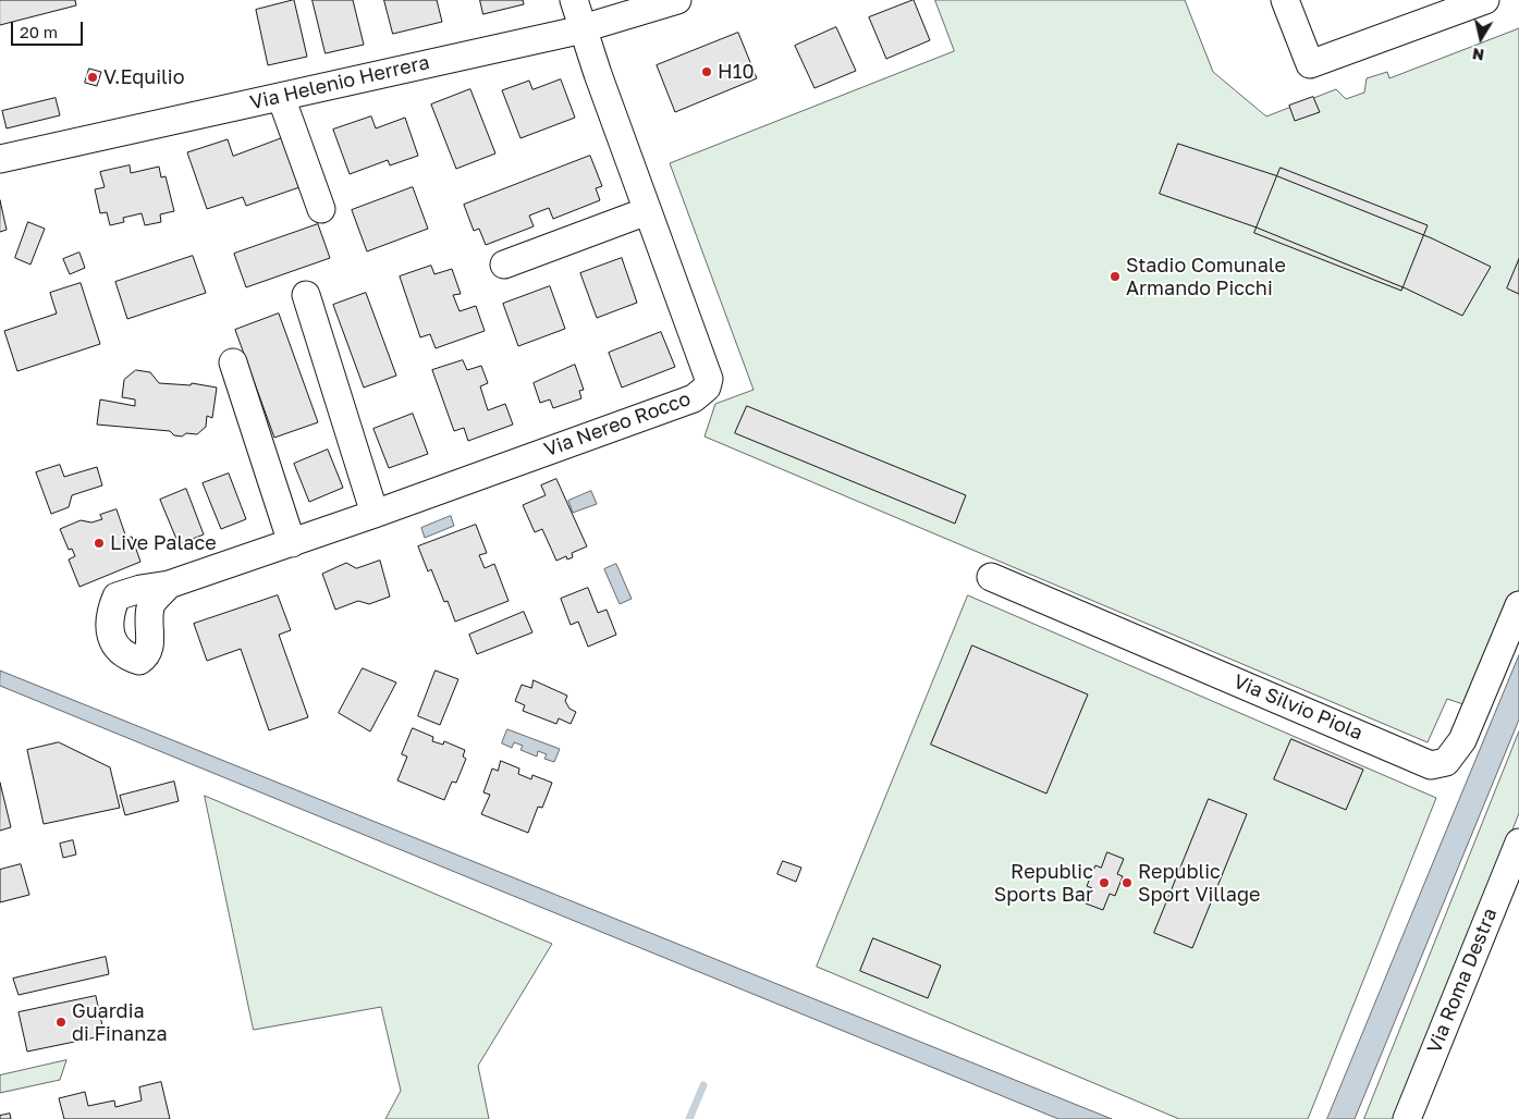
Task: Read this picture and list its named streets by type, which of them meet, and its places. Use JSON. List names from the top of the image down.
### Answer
{
  "streets": {
    "street": [
      "Via Helenio Herrera",
      "Via Nereo Rocco",
      "Via Silvio Piola",
      "Via Roma Destra"
    ]
  },
  "crossings": [
    ["Via Helenio Herrera", "Via Nereo Rocco"]
  ],
  "places": [
    "H10",
    "V.Equilio",
    "Stadio Comunale Armando Picchi",
    "Live Palace",
    "Republic Sports Bar",
    "Republic Sport Village",
    "Guardia di Finanza"
  ],
  "scale_bar": "20 m",
  "north": "bottom"
}
